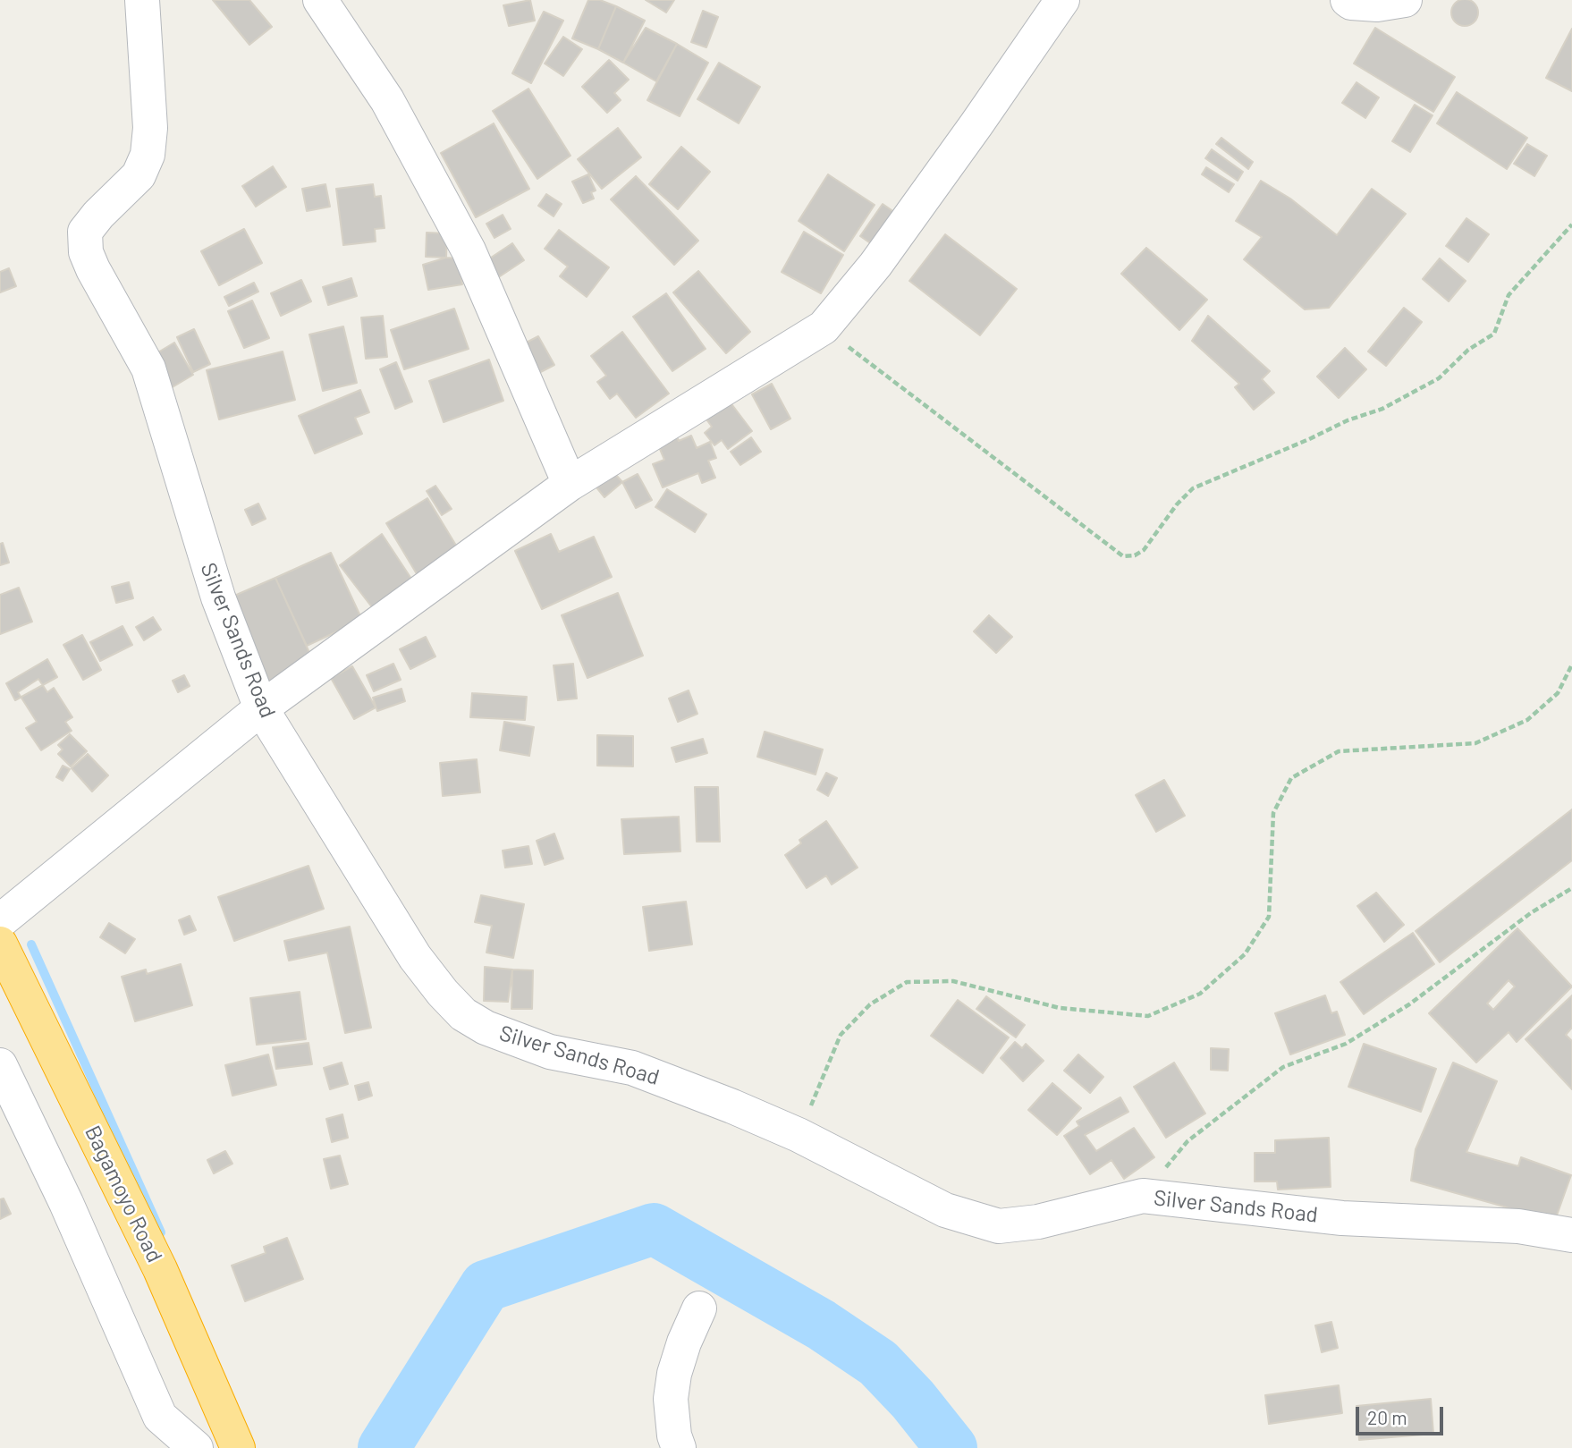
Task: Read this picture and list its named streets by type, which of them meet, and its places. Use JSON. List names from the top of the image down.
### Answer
{
  "streets": {
    "highway": ["Bagamoyo Road"],
    "street": ["Silver Sands Road"]
  },
  "scale_bar": "20 m"
}
